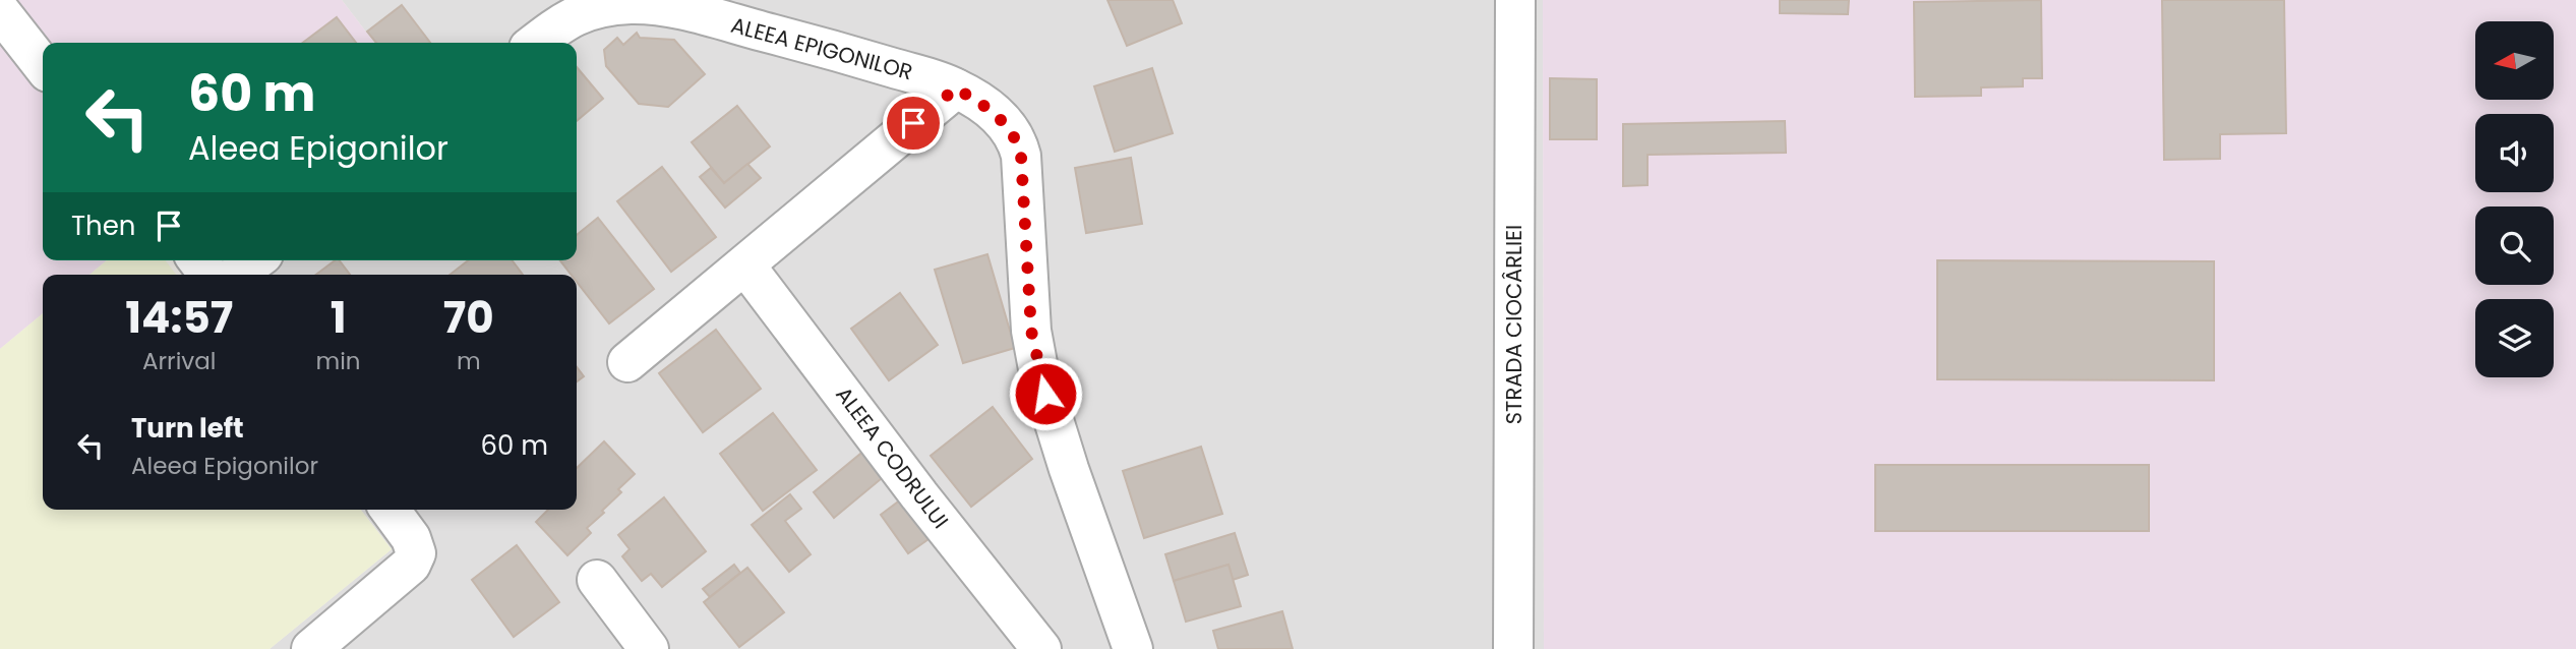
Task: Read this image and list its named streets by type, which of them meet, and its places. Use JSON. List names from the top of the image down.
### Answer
{
  "streets": {
    "street": ["ALEEA EPIGONILOR", "STRADA CIOCÂRLIEI", "ALEEA CODRULUI"]
  },
  "north": "left",
  "page": {
    "turn": ["60 m", "Aleea Epigonilor"],
    "then": "Then",
    "eta": [
      "14:57",
      "Arrival",
      "1",
      "min",
      "70",
      "m"
    ],
    "list": [
      {
        "name": "Turn left",
        "note": "Aleea Epigonilor",
        "value": "60 m"
      }
    ]
  }
}
